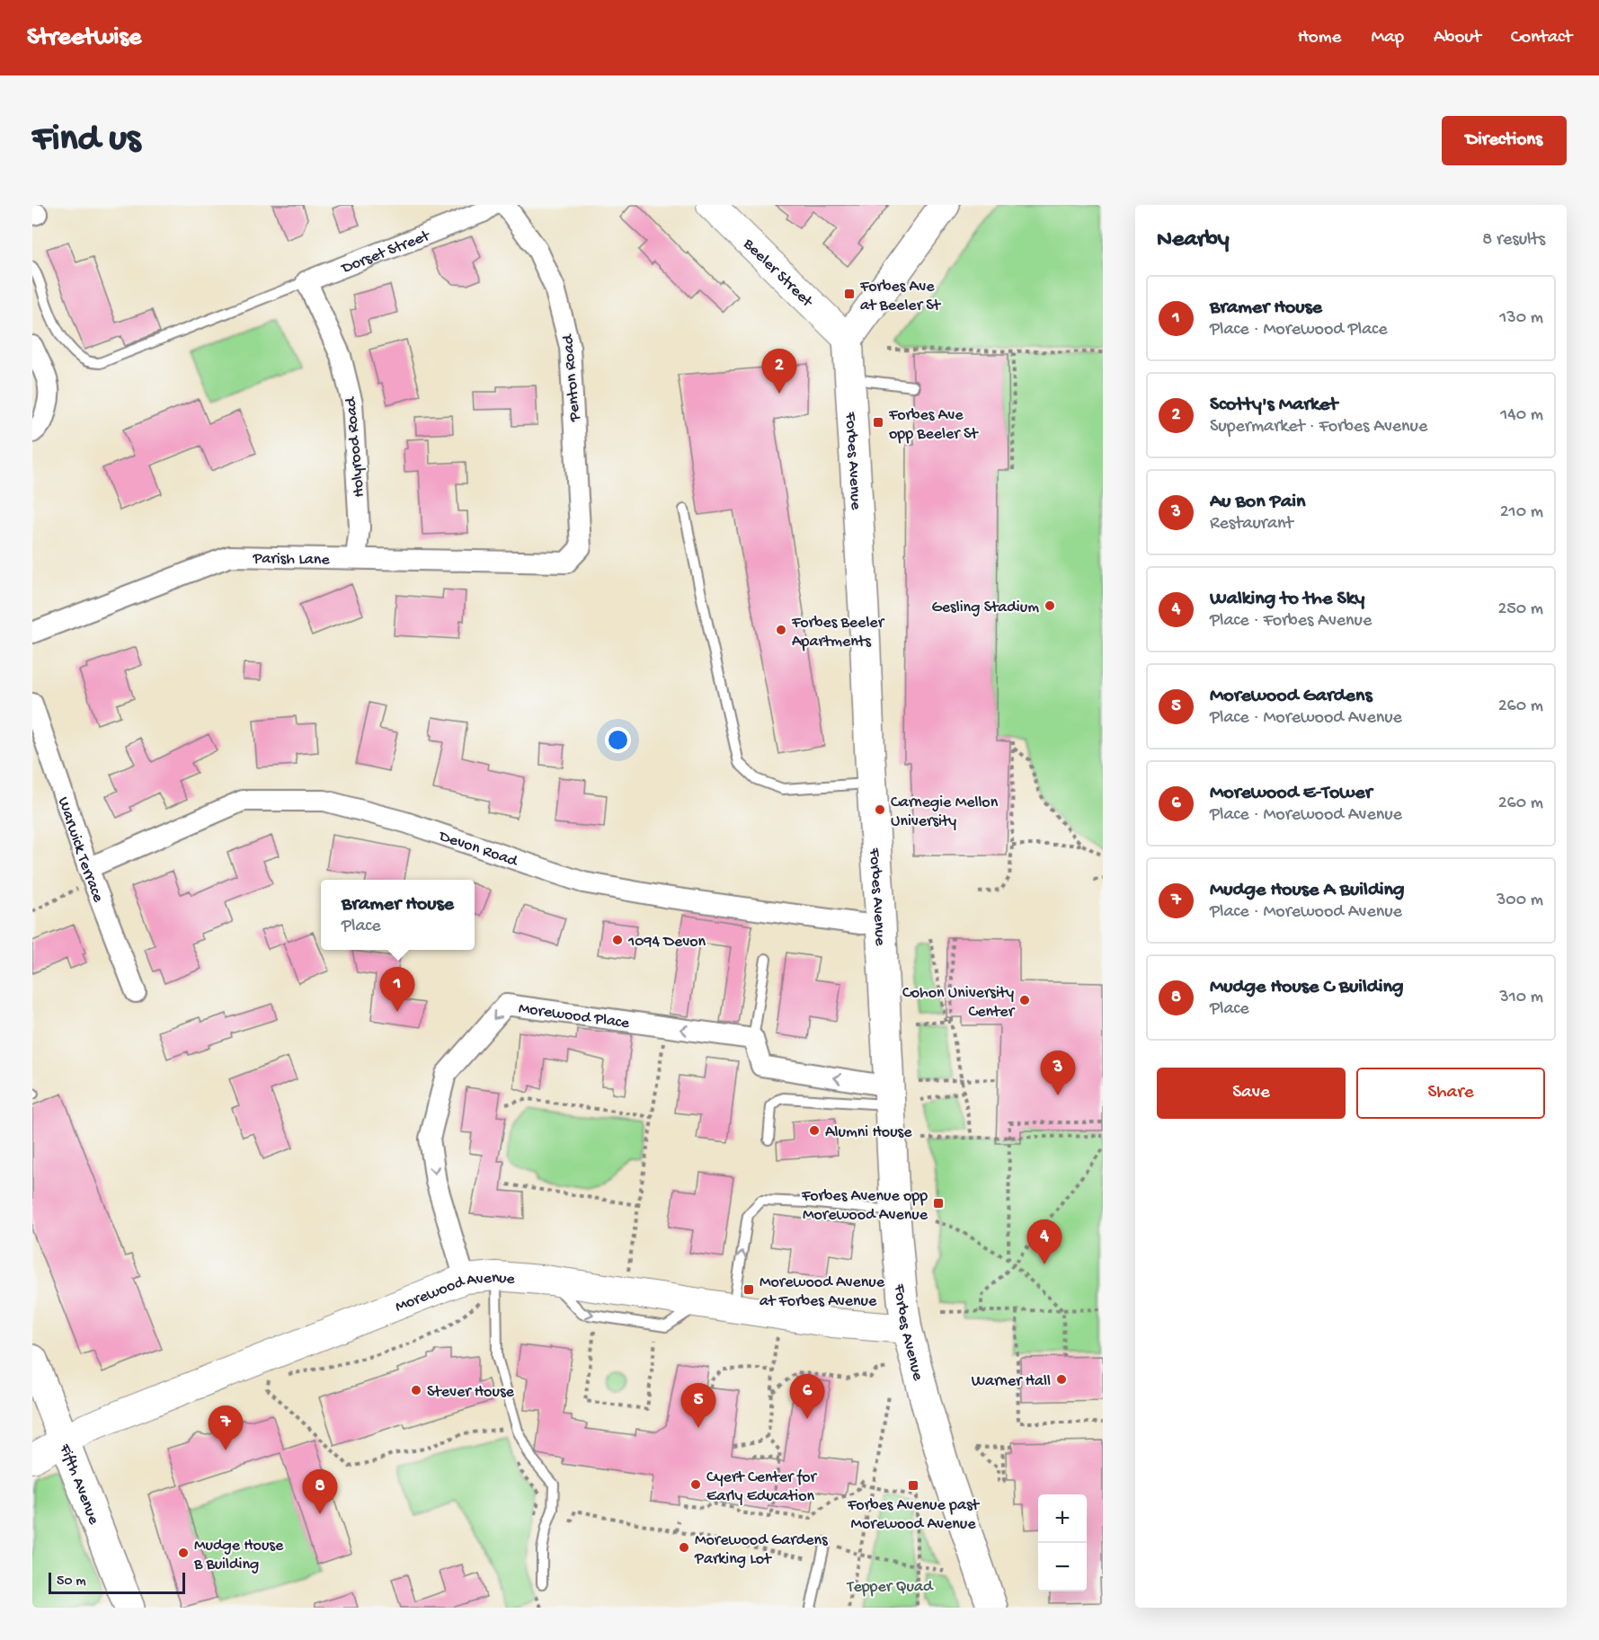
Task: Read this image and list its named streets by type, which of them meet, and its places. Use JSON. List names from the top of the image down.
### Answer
{
  "streets": {
    "main road": [
      "Beeler Street",
      "Forbes Avenue",
      "Morewood Avenue",
      "Fifth Avenue"
    ],
    "street": [
      "Dorset Street",
      "Penton Road",
      "Holyrood Road",
      "Parish Lane",
      "Devon Road",
      "Warwick Terrace",
      "Morewood Place"
    ]
  },
  "crossings": [
    ["Dorset Street", "Holyrood Road"],
    ["Beeler Street", "Forbes Avenue"],
    ["Penton Road", "Parish Lane"],
    ["Holyrood Road", "Parish Lane"],
    ["Forbes Avenue", "Devon Road"],
    ["Forbes Avenue", "Morewood Avenue"],
    ["Devon Road", "Warwick Terrace"],
    ["Morewood Place", "Morewood Avenue"],
    ["Morewood Avenue", "Fifth Avenue"]
  ],
  "parks": ["Tepper Quad"],
  "places": {
    "transit": [
      "Forbes Ave at Beeler St",
      "Forbes Ave opp Beeler St",
      "Forbes Avenue opp Morewood Avenue",
      "Morewood Avenue at Forbes Avenue",
      "Forbes Avenue past Morewood Avenue"
    ],
    "other": [
      "Gesling Stadium",
      "Forbes Beeler Apartments",
      "Carnegie Mellon University",
      "1094 Devon",
      "Cohon University Center",
      "Alumni House",
      "Warner Hall",
      "Stever House",
      "Cyert Center for Early Education",
      "Morewood Gardens Parking Lot",
      "Mudge House B Building"
    ]
  },
  "scale_bar": "50 m",
  "page": {
    "header": "Streetwise",
    "nav": [
      "Home",
      "Map",
      "About",
      "Contact"
    ],
    "buttons": [
      "Directions",
      ["Save", "Share"]
    ],
    "title": "Find us",
    "heading": ["Nearby", "8 results"],
    "list": [
      {
        "mark": "1",
        "name": "Bramer House",
        "note": "Place · Morewood Place",
        "value": "130 m"
      },
      {
        "mark": "2",
        "name": "Scotty's Market",
        "note": "Supermarket · Forbes Avenue",
        "value": "140 m"
      },
      {
        "mark": "3",
        "name": "Au Bon Pain",
        "note": "Restaurant",
        "value": "210 m"
      },
      {
        "mark": "4",
        "name": "Walking to the Sky",
        "note": "Place · Forbes Avenue",
        "value": "250 m"
      },
      {
        "mark": "5",
        "name": "Morewood Gardens",
        "note": "Place · Morewood Avenue",
        "value": "260 m"
      },
      {
        "mark": "6",
        "name": "Morewood E-Tower",
        "note": "Place · Morewood Avenue",
        "value": "260 m"
      },
      {
        "mark": "7",
        "name": "Mudge House A Building",
        "note": "Place · Morewood Avenue",
        "value": "300 m"
      },
      {
        "mark": "8",
        "name": "Mudge House C Building",
        "note": "Place",
        "value": "310 m"
      }
    ],
    "pins": [
      "2",
      "1",
      "3",
      "4",
      "6",
      "5",
      "7",
      "8"
    ],
    "popup": ["Bramer House", "Place"],
    "map_buttons": ["+", "−"],
    "scale": "50 m"
  }
}
